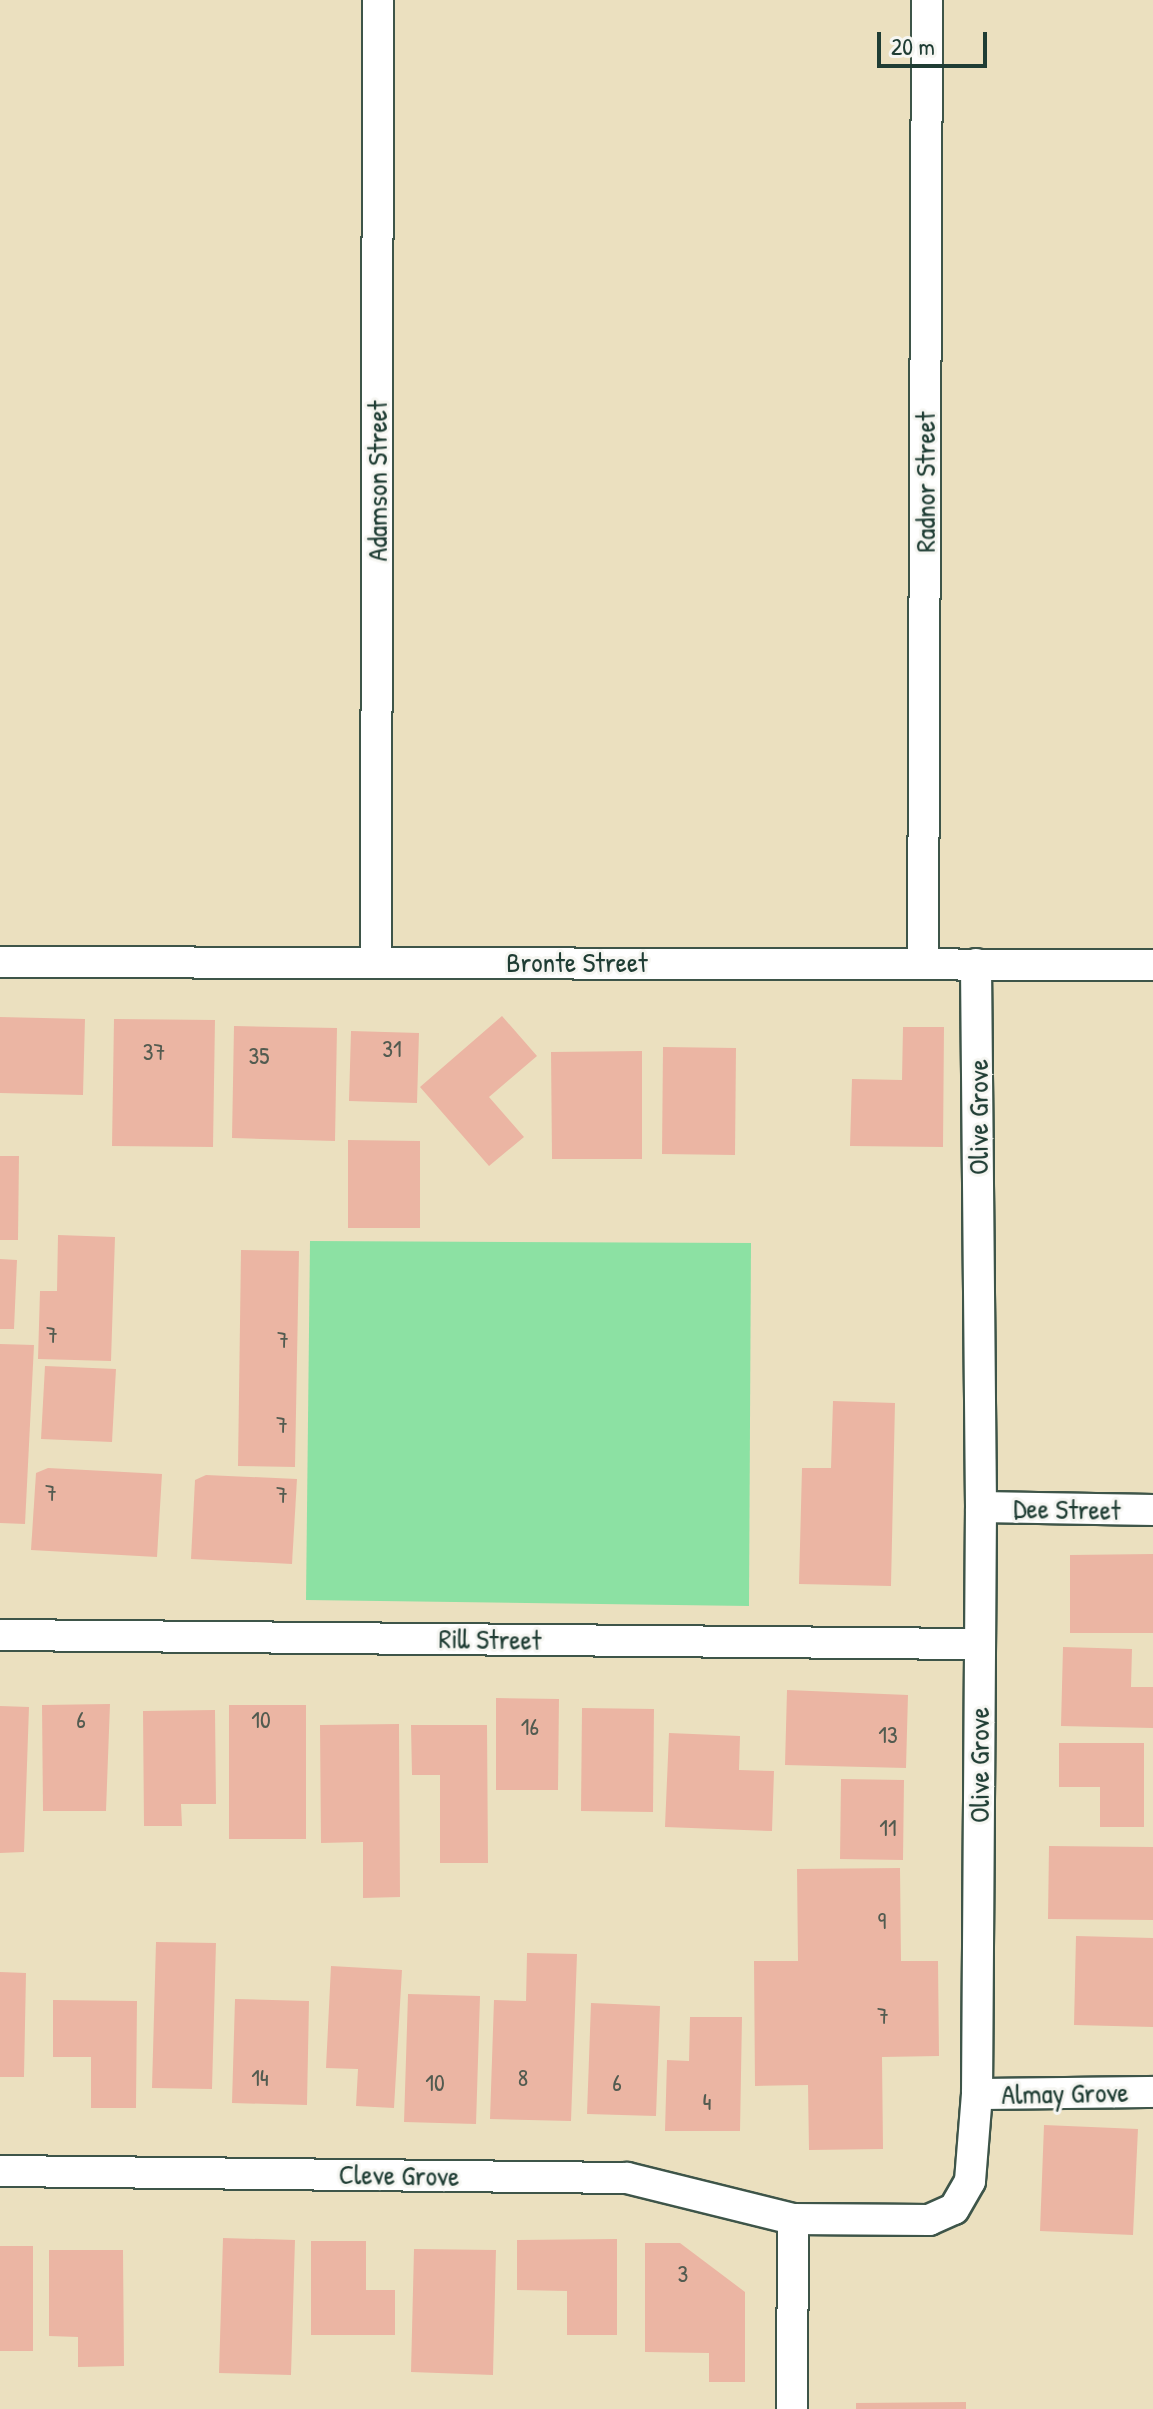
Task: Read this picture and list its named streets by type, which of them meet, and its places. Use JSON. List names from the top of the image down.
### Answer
{
  "streets": {
    "street": [
      "Adamson Street",
      "Radnor Street",
      "Bronte Street",
      "Olive Grove",
      "Dee Street",
      "Rill Street",
      "Almay Grove",
      "Cleve Grove"
    ]
  },
  "crossings": [
    ["Adamson Street", "Bronte Street"],
    ["Radnor Street", "Bronte Street"],
    ["Bronte Street", "Olive Grove"],
    ["Olive Grove", "Dee Street"],
    ["Olive Grove", "Rill Street"],
    ["Olive Grove", "Almay Grove"],
    ["Olive Grove", "Cleve Grove"]
  ],
  "house_numbers": [
    "31",
    "37",
    "35",
    "7",
    "7",
    "7",
    "7",
    "7",
    "6",
    "10",
    "16",
    "13",
    "11",
    "9",
    "7",
    "14",
    "8",
    "10",
    "6",
    "4",
    "3"
  ],
  "scale_bar": "20 m"
}
